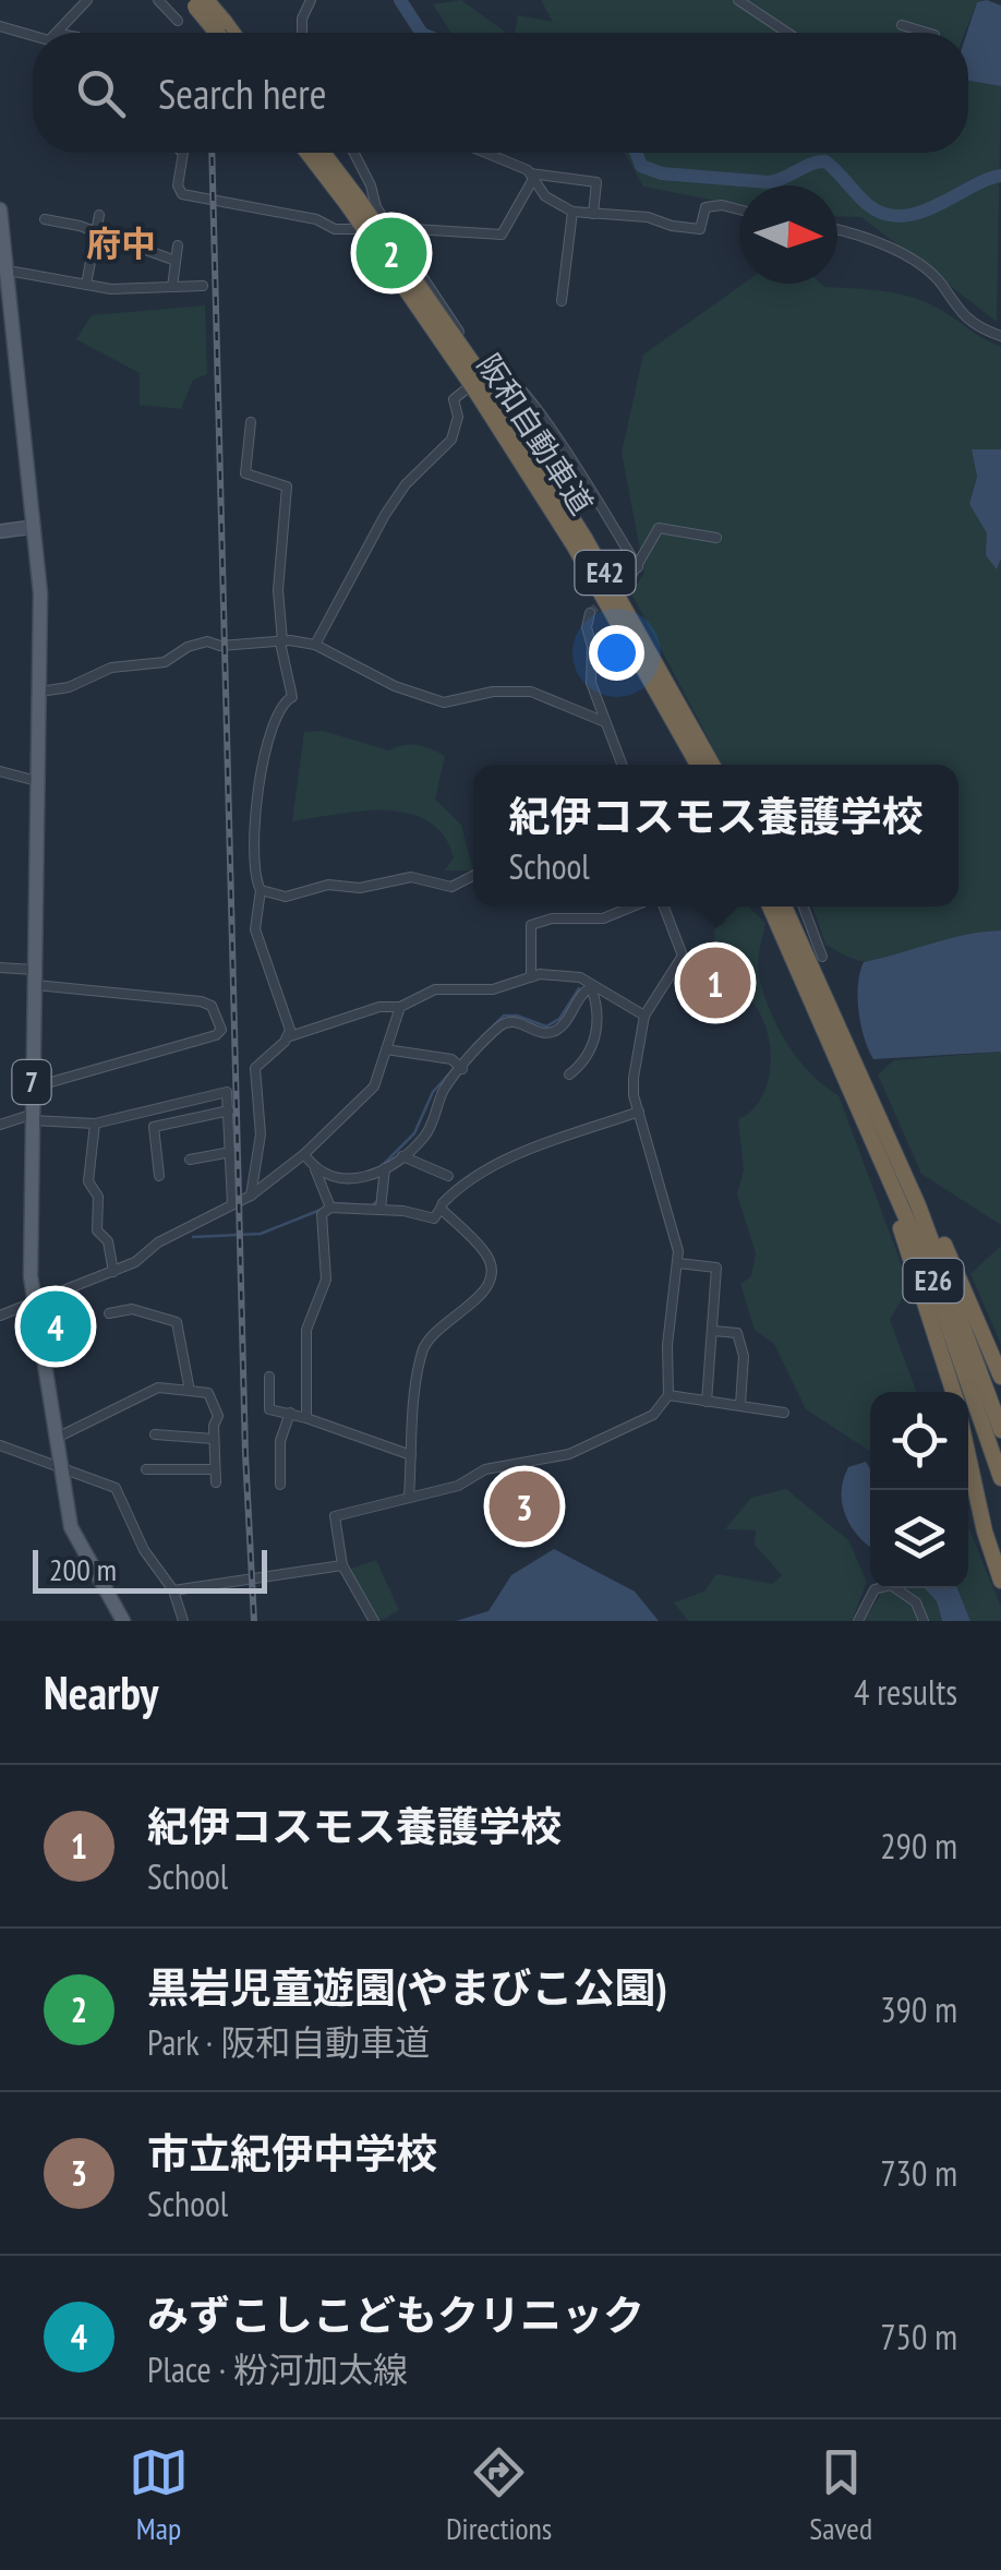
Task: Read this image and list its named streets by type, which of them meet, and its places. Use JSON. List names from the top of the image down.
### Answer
{
  "streets": {
    "highway": ["阪和自動車道", "E42", "E26"],
    "main road": ["7"]
  },
  "districts": ["府中"],
  "scale_bar": "200 m",
  "north": "right",
  "page": {
    "search": "Search here",
    "pins": [
      "2",
      "1",
      "4",
      "3"
    ],
    "popup": ["紀伊コスモス養護学校", "School"],
    "scale": "200 m",
    "heading": ["Nearby", "4 results"],
    "list": [
      {
        "mark": "1",
        "name": "紀伊コスモス養護学校",
        "note": "School",
        "value": "290 m"
      },
      {
        "mark": "2",
        "name": "黒岩児童遊園(やまびこ公園)",
        "note": "Park · 阪和自動車道",
        "value": "390 m"
      },
      {
        "mark": "3",
        "name": "市立紀伊中学校",
        "note": "School",
        "value": "730 m"
      },
      {
        "mark": "4",
        "name": "みずこしこどもクリニック",
        "note": "Place · 粉河加太線",
        "value": "750 m"
      }
    ],
    "nav": ["Map", "Directions", "Saved"]
  }
}
